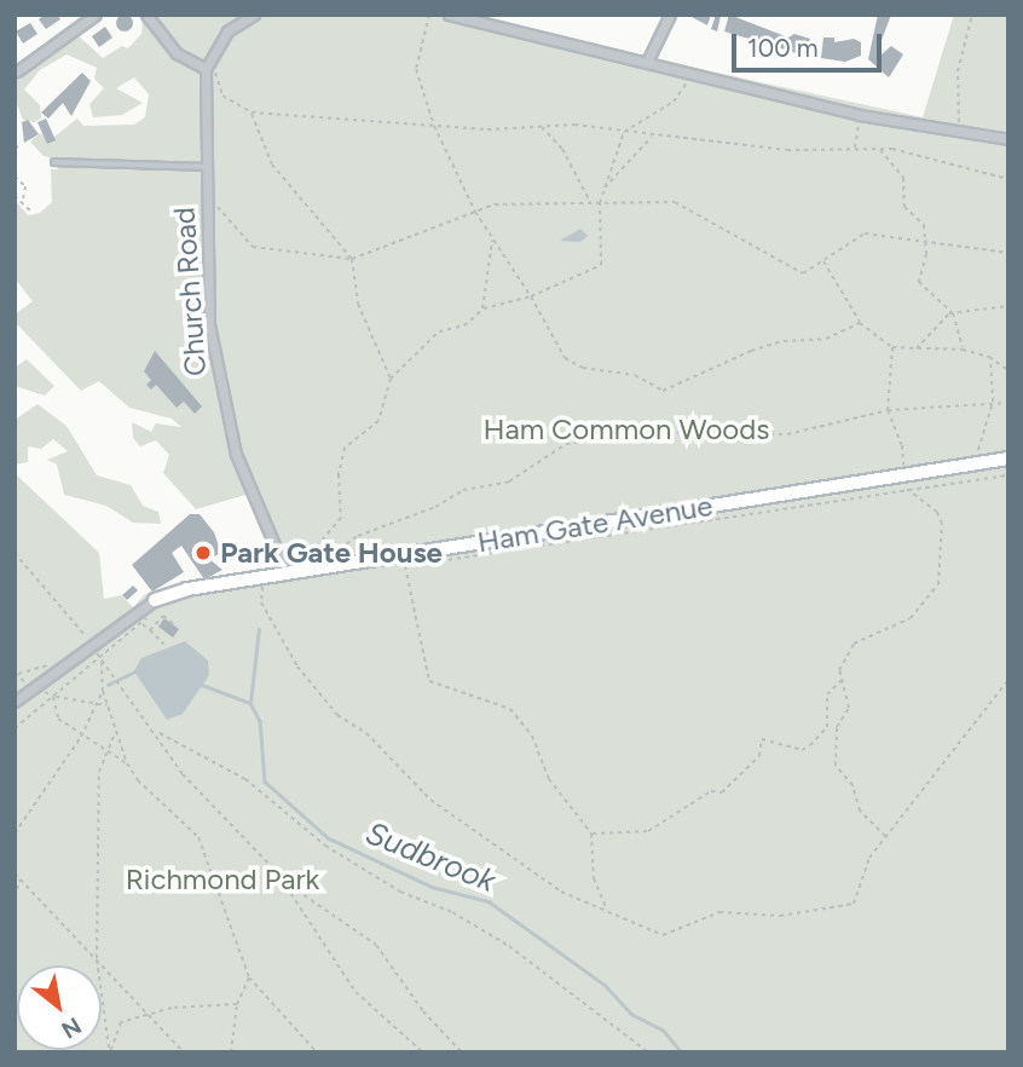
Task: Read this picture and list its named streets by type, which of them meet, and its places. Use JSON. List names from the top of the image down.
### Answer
{
  "streets": {
    "main road": ["Ham Gate Avenue"],
    "street": ["Church Road"]
  },
  "crossings": [
    ["Church Road", "Ham Gate Avenue"]
  ],
  "water": ["Sudbrook"],
  "parks": ["Ham Common Woods", "Richmond Park"],
  "places": ["Park Gate House"],
  "scale_bar": "100 m",
  "north": "bottom right"
}
